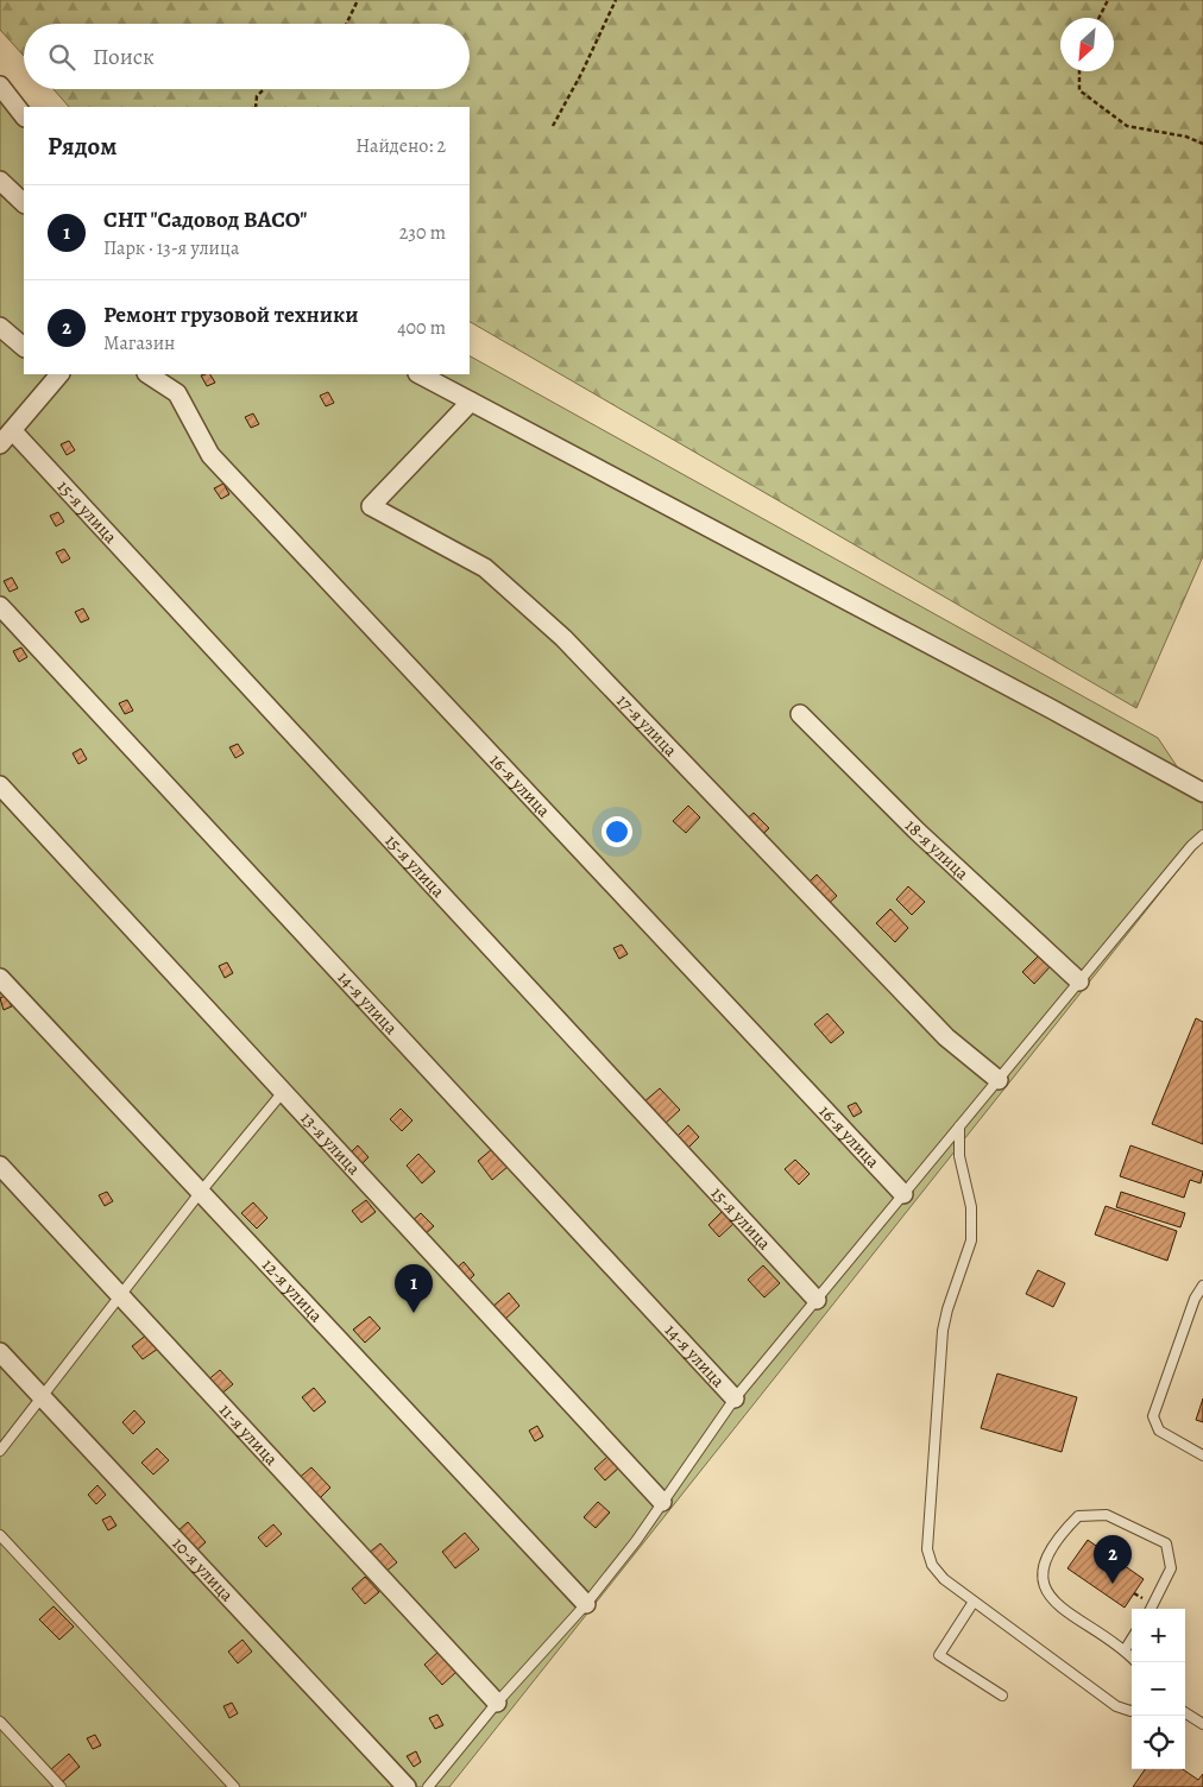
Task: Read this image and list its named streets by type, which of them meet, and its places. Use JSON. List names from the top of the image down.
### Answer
{
  "streets": {
    "street": [
      "15-я улица",
      "17-я улица",
      "16-я улица",
      "18-я улица",
      "14-я улица",
      "13-я улица",
      "12-я улица",
      "11-я улица",
      "10-я улица"
    ]
  },
  "north": "bottom left",
  "page": {
    "search": "Поиск",
    "heading": ["Рядом", "Найдено: 2"],
    "list": [
      {
        "mark": "1",
        "name": "СНТ \"Садовод ВАСО\"",
        "note": "Парк · 13-я улица",
        "value": "230 m"
      },
      {
        "mark": "2",
        "name": "Ремонт грузовой техники",
        "note": "Магазин",
        "value": "400 m"
      }
    ],
    "pins": ["1", "2"],
    "map_buttons": ["+", "−"]
  }
}
